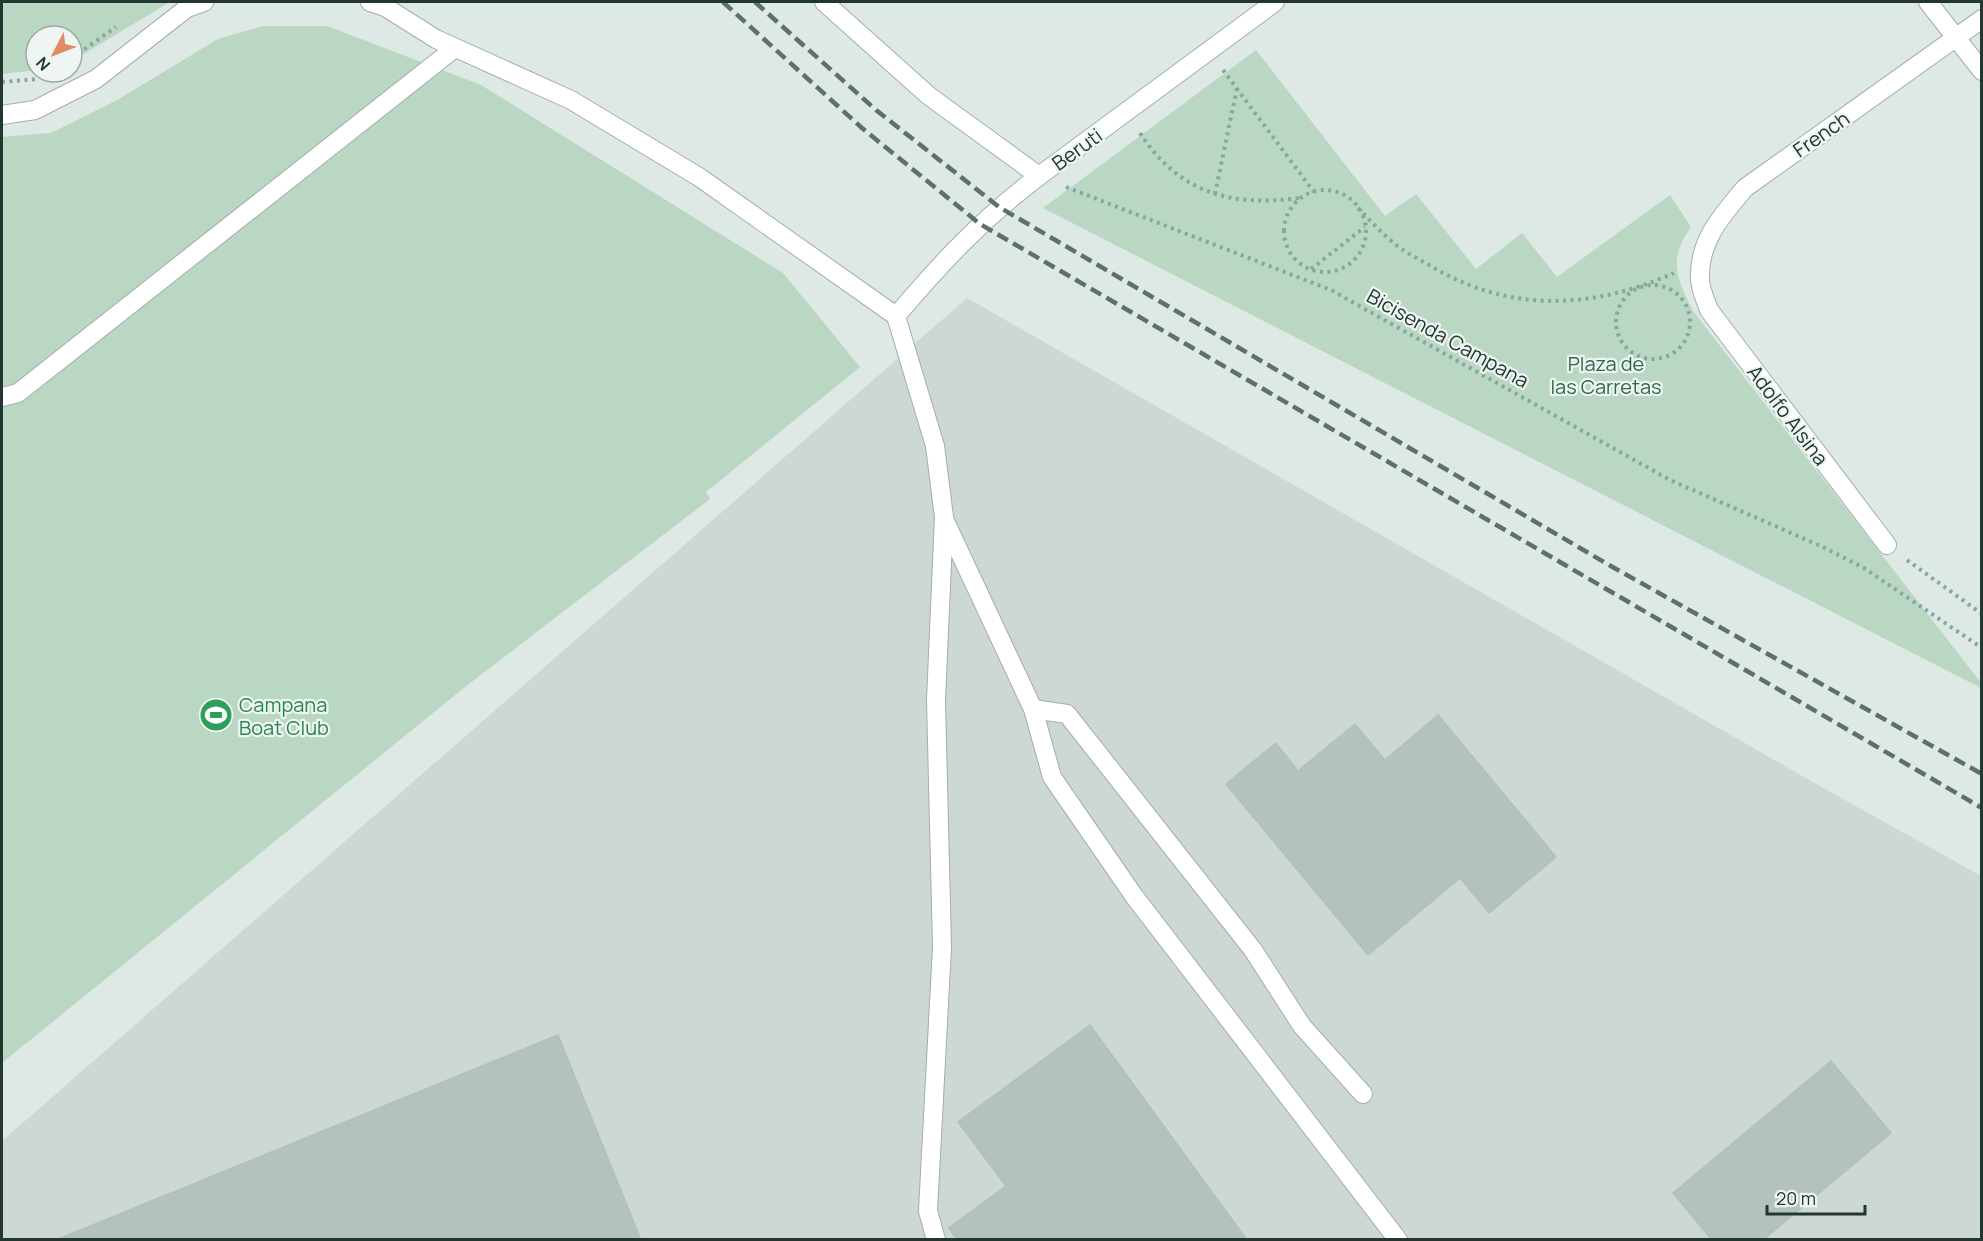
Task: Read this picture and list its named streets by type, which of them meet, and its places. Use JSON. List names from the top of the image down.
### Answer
{
  "streets": {
    "street": ["French", "Beruti", "Adolfo Alsina"],
    "path": ["Bicisenda Campana"]
  },
  "crossings": [
    ["French", "Adolfo Alsina"],
    ["Beruti", "Bicisenda Campana"]
  ],
  "parks": ["Plaza de las Carretas"],
  "places": {
    "sports": ["Campana Boat Club"]
  },
  "scale_bar": "20 m",
  "north": "bottom left"
}
